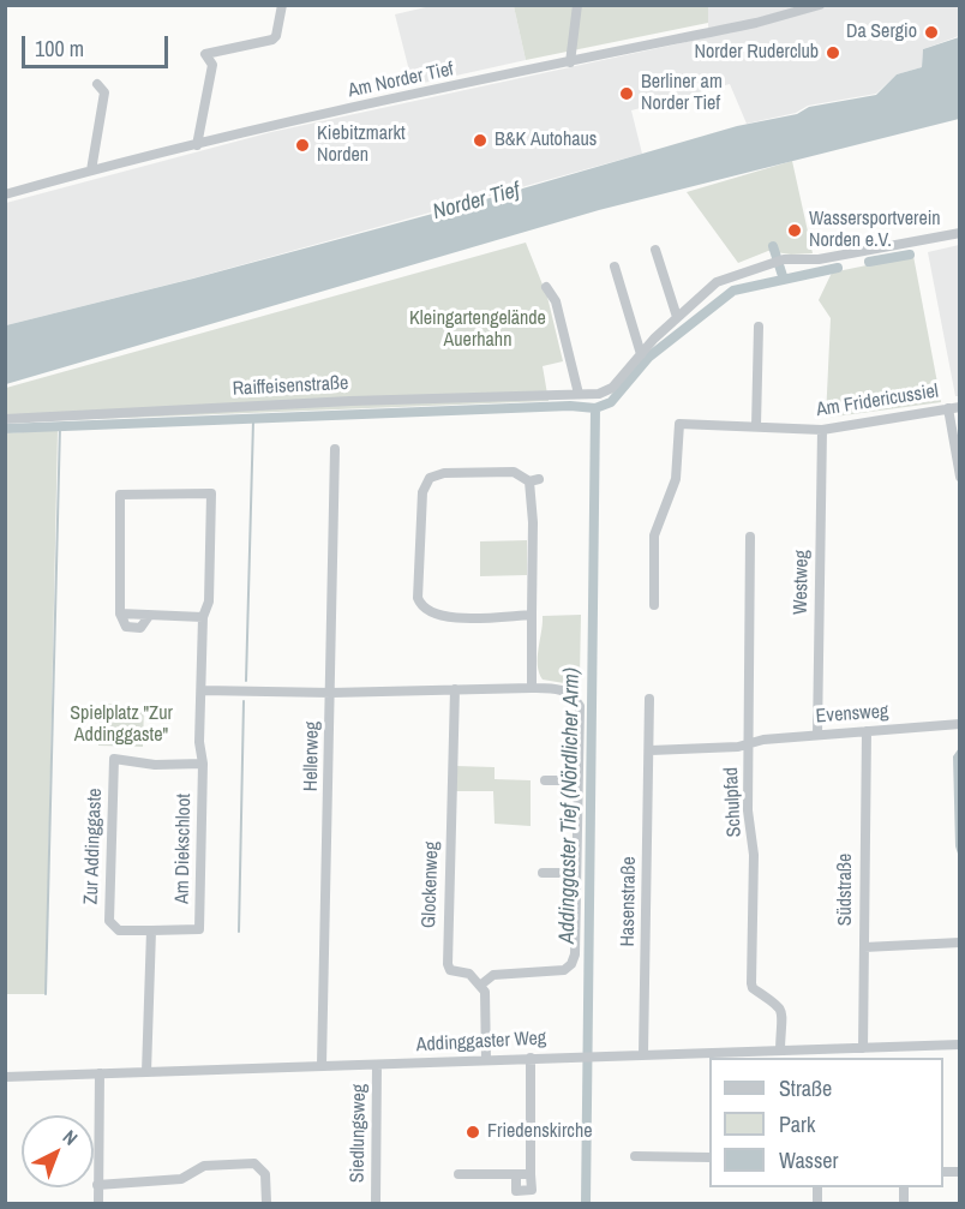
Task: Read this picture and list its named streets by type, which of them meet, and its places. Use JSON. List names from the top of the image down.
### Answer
{
  "streets": {
    "street": [
      "Am Norder Tief",
      "Raiffeisenstraße",
      "Am Fridericussiel",
      "Westweg",
      "Evensweg",
      "Hellerweg",
      "Schulpfad",
      "Zur Addinggaste",
      "Am Diekschloot",
      "Glockenweg",
      "Südstraße",
      "Hasenstraße",
      "Addinggaster Weg",
      "Siedlungsweg"
    ]
  },
  "crossings": [
    ["Am Fridericussiel", "Westweg"],
    ["Westweg", "Evensweg"],
    ["Evensweg", "Schulpfad"],
    ["Evensweg", "Südstraße"],
    ["Hellerweg", "Addinggaster Weg"],
    ["Schulpfad", "Addinggaster Weg"],
    ["Zur Addinggaste", "Am Diekschloot"],
    ["Südstraße", "Addinggaster Weg"],
    ["Hasenstraße", "Addinggaster Weg"],
    ["Addinggaster Weg", "Siedlungsweg"]
  ],
  "water": ["Norder Tief", "Addinggaster Tief (Nördlicher Arm)"],
  "parks": ["Kleingartengelände Auerhahn", "Spielplatz \"Zur Addinggaste\""],
  "places": [
    "Da Sergio",
    "Norder Ruderclub",
    "Berliner am Norder Tief",
    "B&K Autohaus",
    "Kiebitzmarkt Norden",
    "Wassersportverein Norden e.V.",
    "Friedenskirche"
  ],
  "legend": ["Straße", "Park", "Wasser"],
  "scale_bar": "100 m",
  "north": "top right"
}
